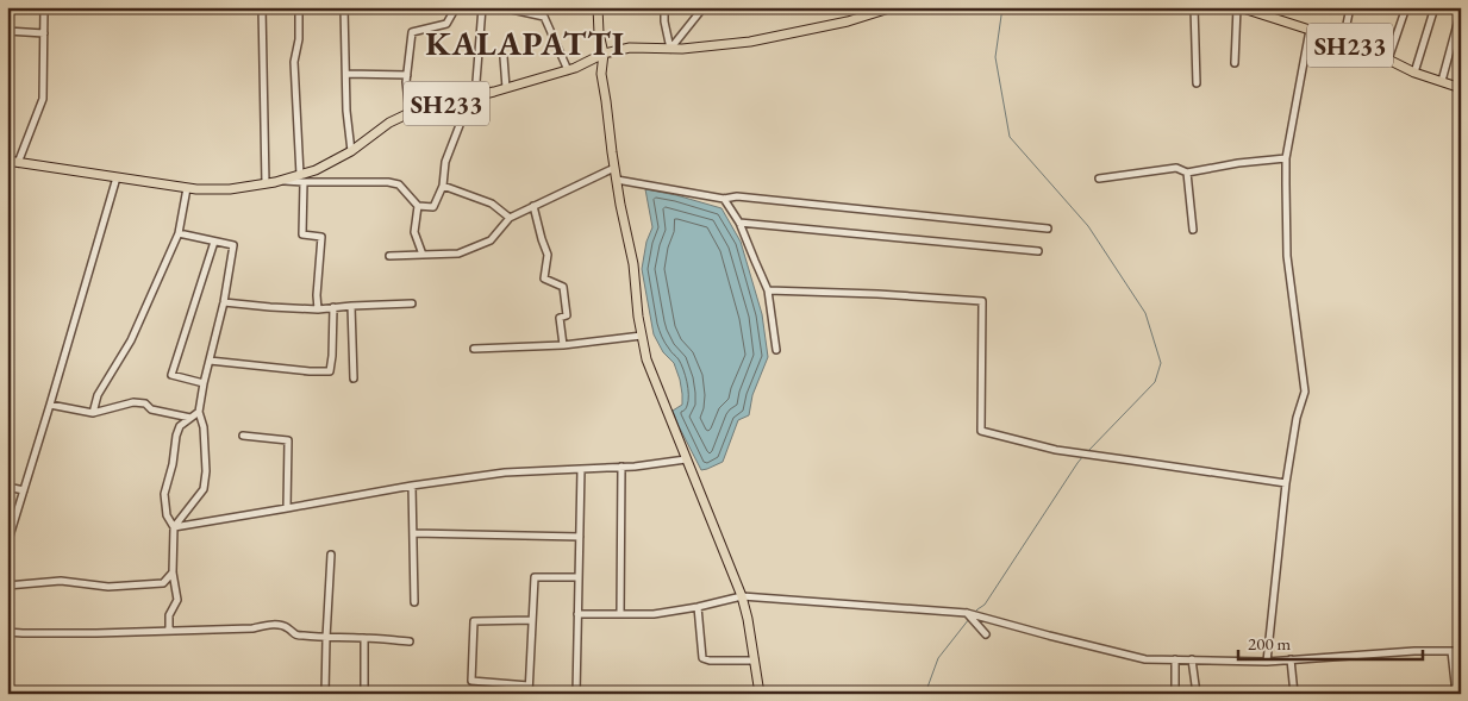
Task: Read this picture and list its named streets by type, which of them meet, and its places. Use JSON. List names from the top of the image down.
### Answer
{
  "streets": {
    "main road": ["SH233"]
  },
  "districts": ["KALAPATTI"],
  "scale_bar": "200 m"
}
